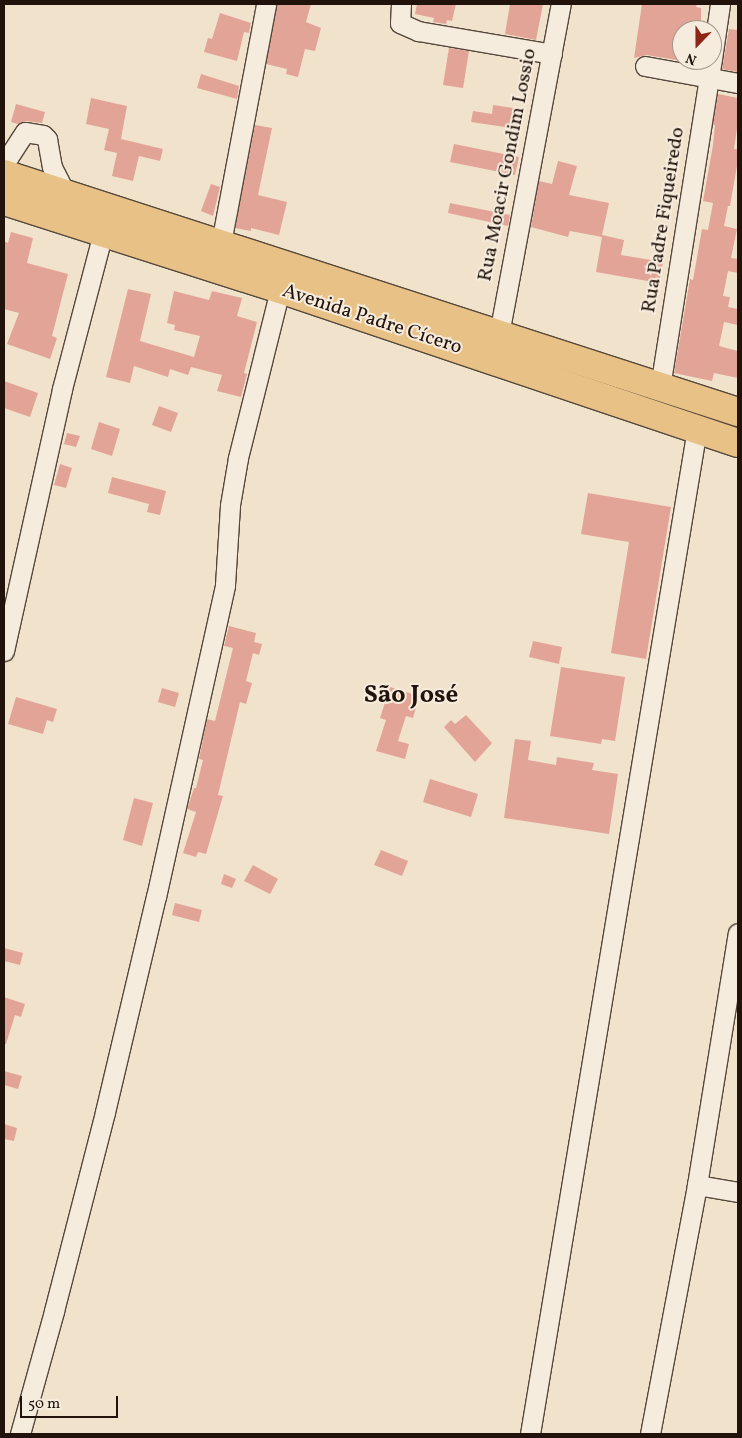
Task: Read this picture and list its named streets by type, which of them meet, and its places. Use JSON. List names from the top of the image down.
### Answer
{
  "streets": {
    "highway": ["Avenida Padre Cícero"],
    "street": ["Rua Moacir Gondim Lossio", "Rua Padre Fiqueiredo"]
  },
  "crossings": [
    ["Rua Moacir Gondim Lossio", "Avenida Padre Cícero"],
    ["Rua Padre Fiqueiredo", "Avenida Padre Cícero"]
  ],
  "districts": ["São José"],
  "scale_bar": "50 m",
  "north": "bottom"
}
